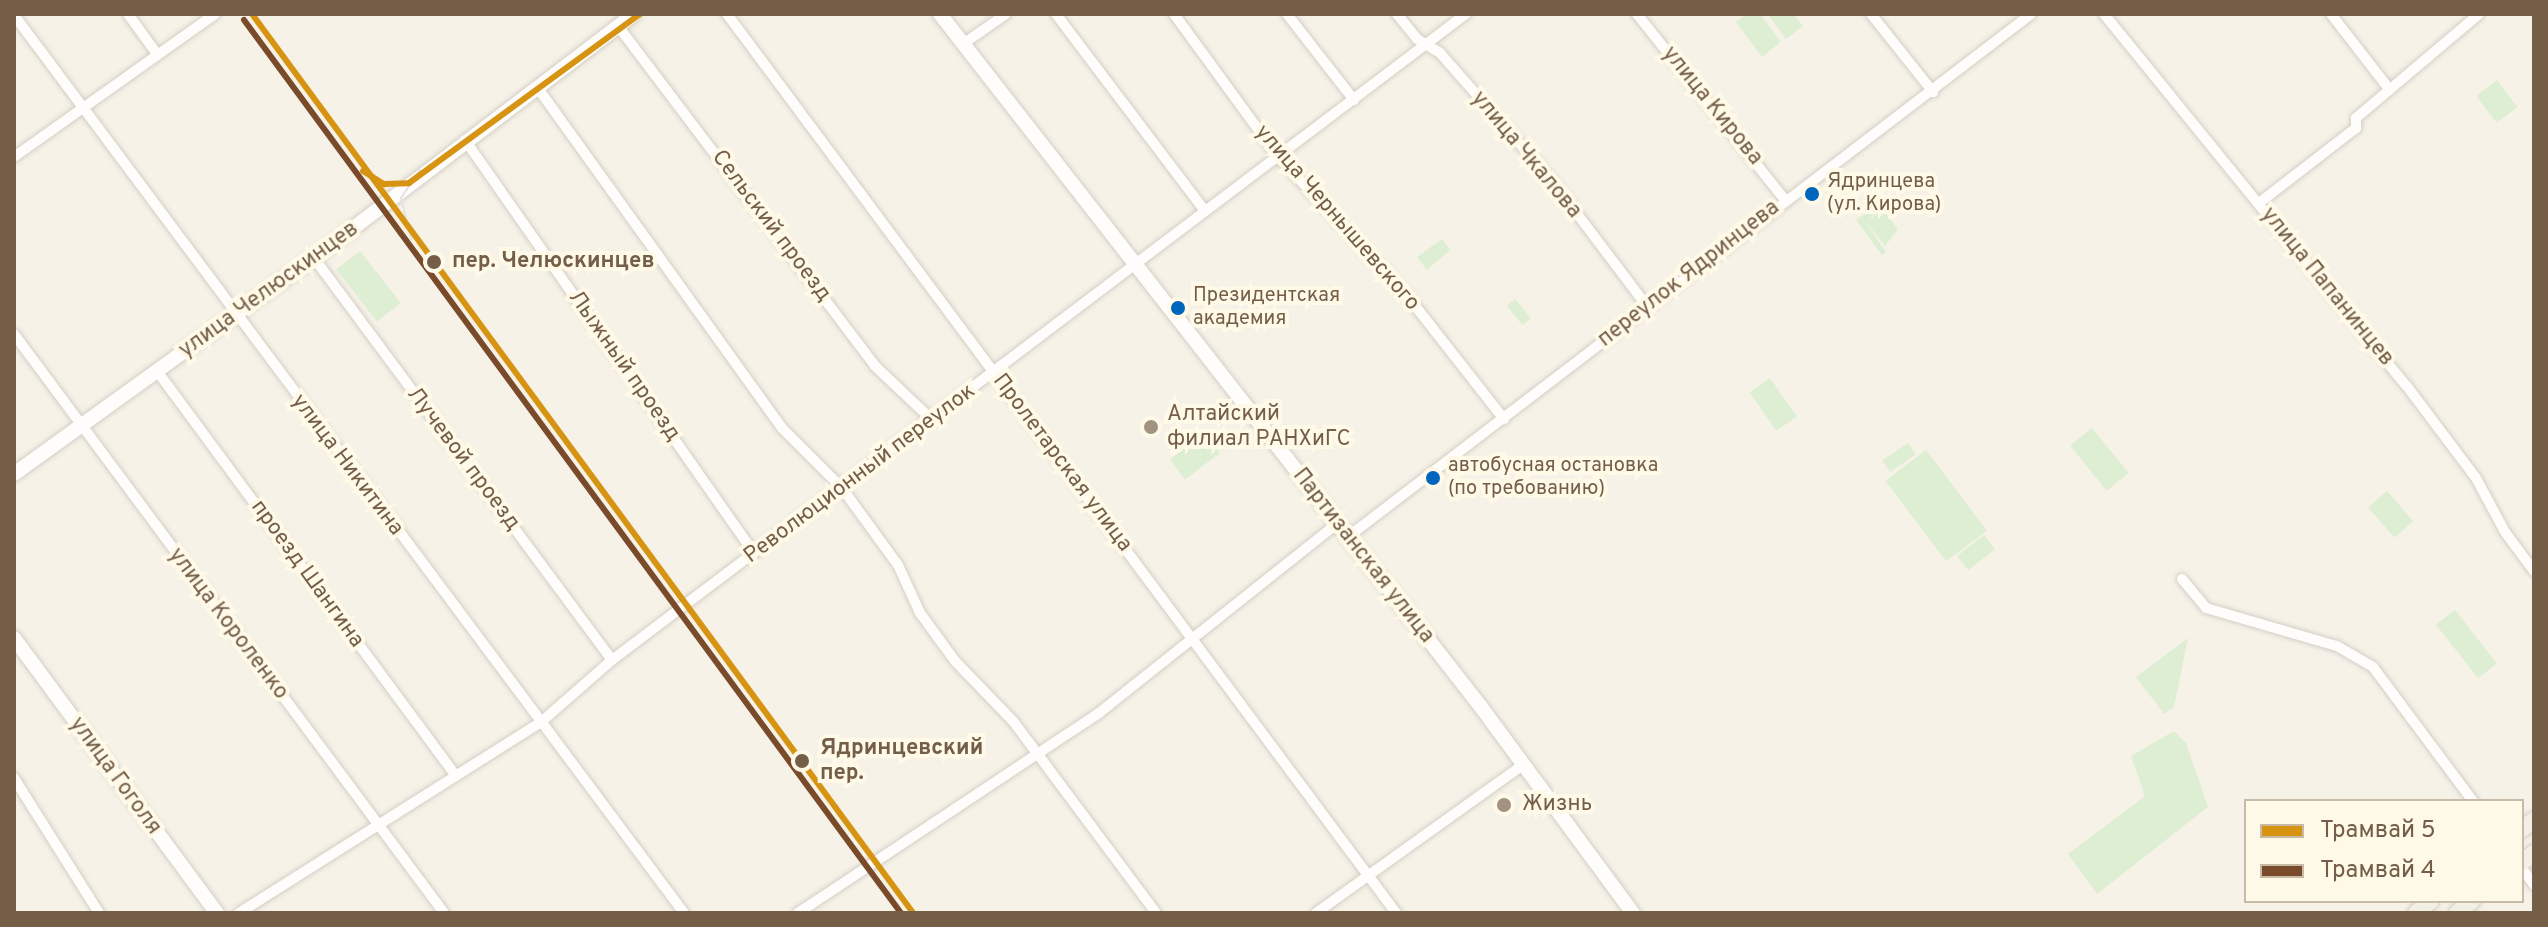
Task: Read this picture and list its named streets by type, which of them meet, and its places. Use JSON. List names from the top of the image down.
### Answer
{
  "streets": {
    "main road": ["улица Челюскинцев", "Партизанская улица", "улица Гоголя"],
    "street": [
      "улица Кирова",
      "улица Чкалова",
      "улица Чернышевского",
      "Сельский проезд",
      "переулок Ядринцева",
      "улица Папанинцев",
      "Лыжный проезд",
      "Лучевой проезд",
      "Пролетарская улица",
      "улица Никитина",
      "Революционный переулок",
      "проезд Шангина",
      "улица Короленко"
    ]
  },
  "crossings": [
    ["улица Кирова", "переулок Ядринцева"],
    ["улица Чкалова", "переулок Ядринцева"],
    ["улица Чкалова", "Революционный переулок"],
    ["улица Чернышевского", "переулок Ядринцева"],
    ["улица Чернышевского", "Революционный переулок"],
    ["Сельский проезд", "улица Челюскинцев"],
    ["Сельский проезд", "Революционный переулок"],
    ["переулок Ядринцева", "Партизанская улица"],
    ["улица Челюскинцев", "Лыжный проезд"],
    ["улица Челюскинцев", "Лучевой проезд"],
    ["улица Челюскинцев", "улица Никитина"],
    ["улица Челюскинцев", "проезд Шангина"],
    ["улица Челюскинцев", "улица Короленко"],
    ["Лыжный проезд", "Революционный переулок"],
    ["Лучевой проезд", "Революционный переулок"],
    ["Пролетарская улица", "Революционный переулок"],
    ["улица Никитина", "Революционный переулок"],
    ["Революционный переулок", "Партизанская улица"],
    ["Революционный переулок", "проезд Шангина"],
    ["Революционный переулок", "улица Короленко"]
  ],
  "places": [
    "Ядринцева (ул. Кирова)",
    "пер. Челюскинцев",
    "Президентская академия",
    "Алтайский филиал РАНХиГС",
    "автобусная остановка (по требованию)",
    "Ядринцевский пер.",
    "Жизнь"
  ],
  "lines": ["tram line 5", "tram line 4"],
  "legend": ["Трамвай 5", "Трамвай 4"]
}
